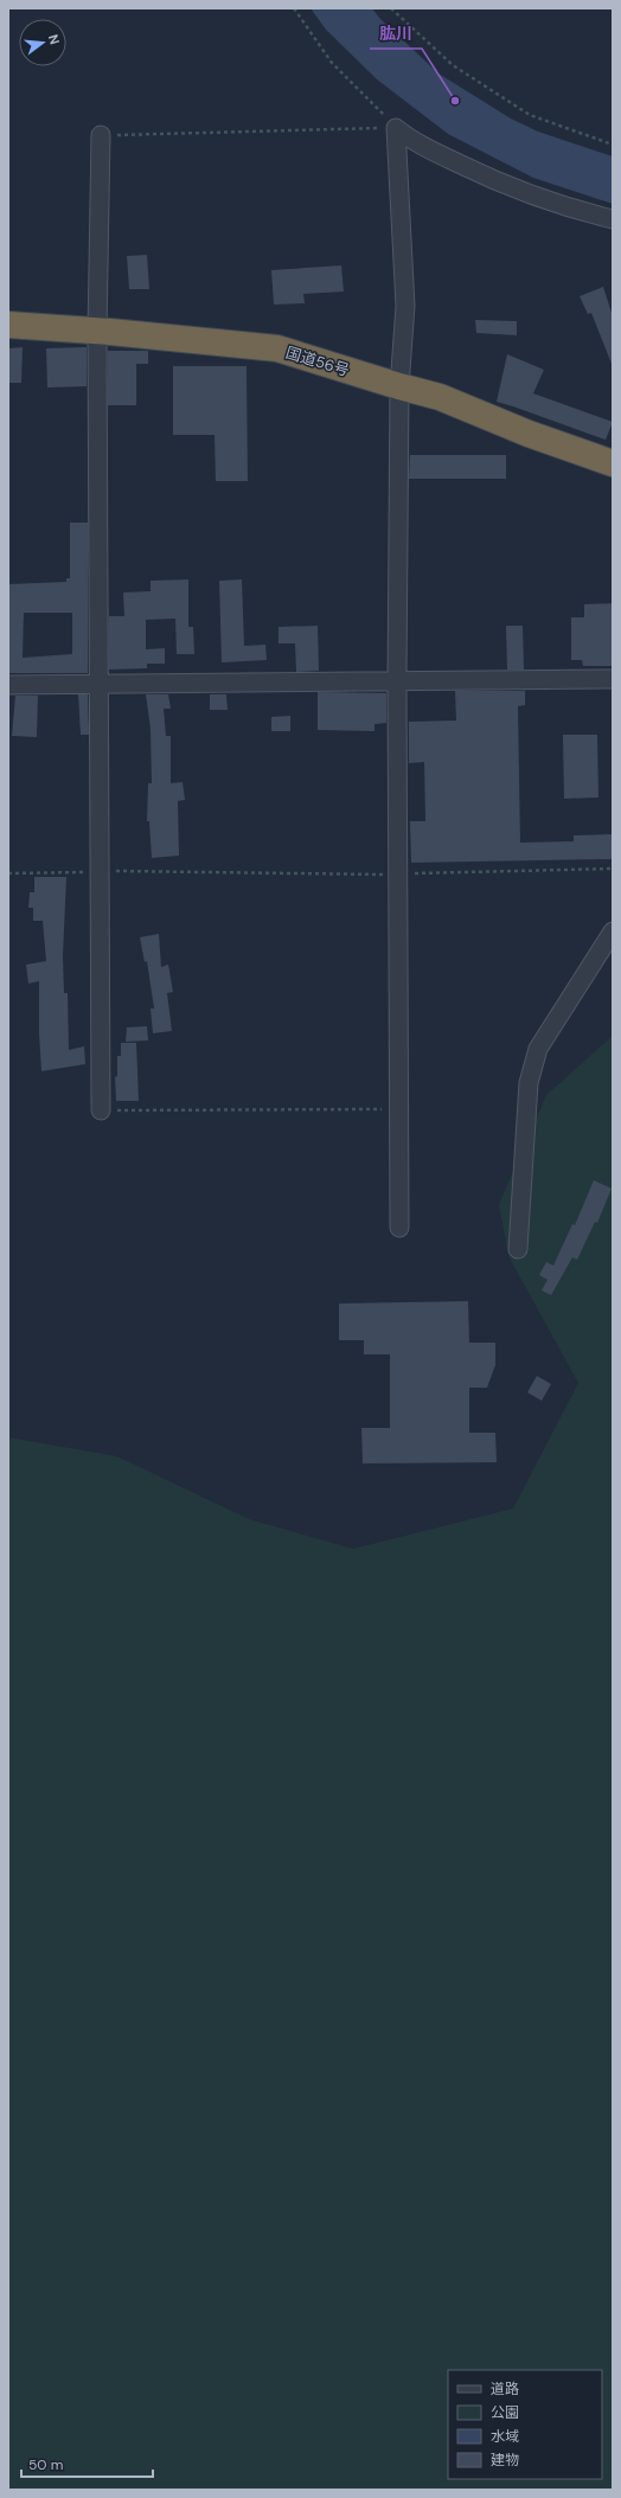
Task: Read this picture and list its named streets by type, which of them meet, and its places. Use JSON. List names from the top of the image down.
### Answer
{
  "streets": {
    "highway": ["国道56号"]
  },
  "places": ["肱川"],
  "legend": [
    "道路",
    "公園",
    "水域",
    "建物"
  ],
  "scale_bar": "50 m",
  "north": "right"
}
